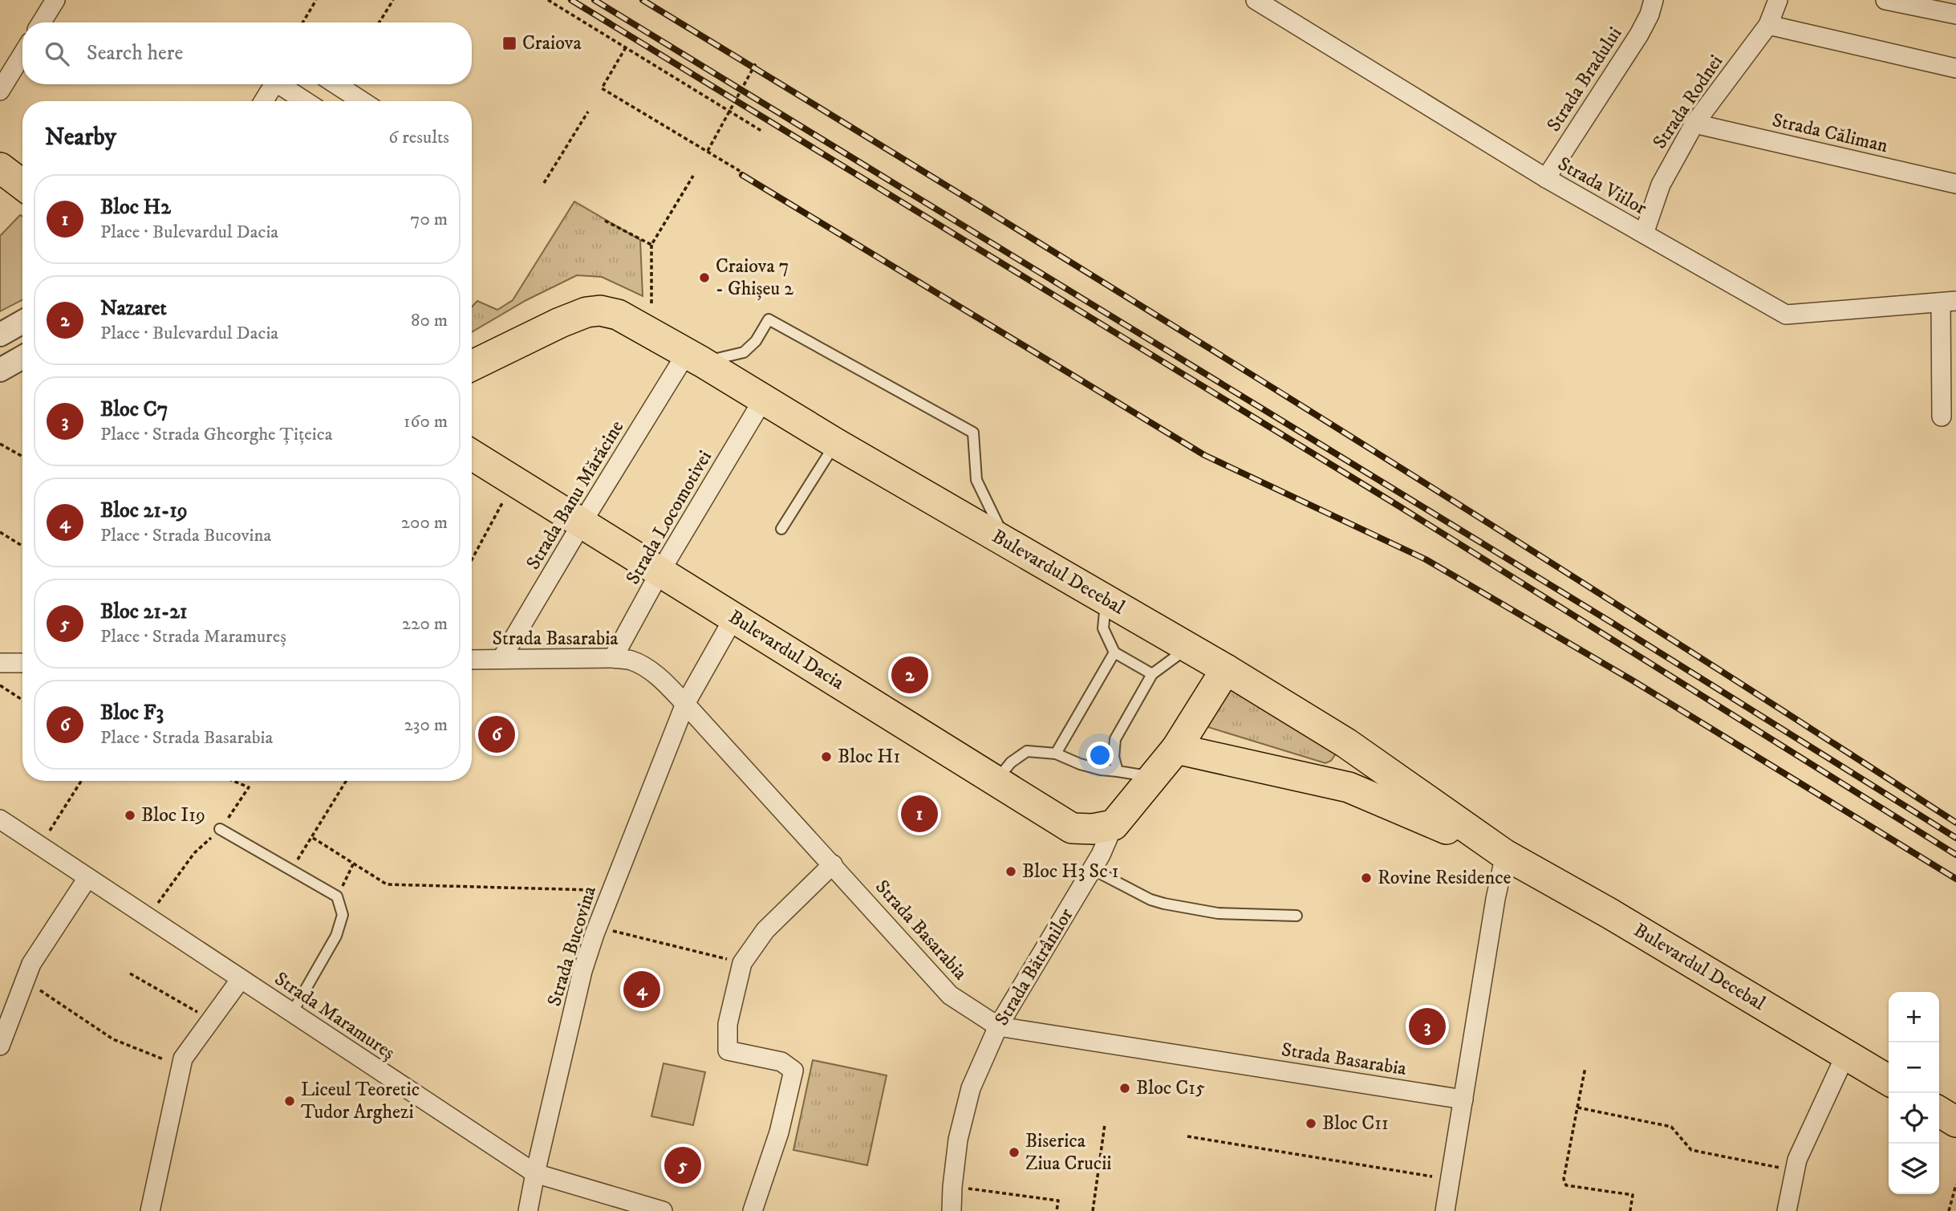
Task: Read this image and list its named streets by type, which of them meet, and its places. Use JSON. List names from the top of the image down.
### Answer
{
  "streets": {
    "main road": ["Bulevardul Decebal", "Bulevardul Dacia", "Strada Bătrânilor"],
    "street": [
      "Strada Bradului",
      "Strada Rodnei",
      "Strada Căliman",
      "Strada Viilor",
      "Strada Banu Mărăcine",
      "Strada Locomotivei",
      "Strada Basarabia",
      "Strada Bucovina",
      "Strada Maramureș"
    ]
  },
  "crossings": [
    ["Strada Bradului", "Strada Viilor"],
    ["Strada Rodnei", "Strada Căliman"],
    ["Strada Rodnei", "Strada Viilor"],
    ["Strada Banu Mărăcine", "Bulevardul Decebal"],
    ["Strada Banu Mărăcine", "Strada Basarabia"],
    ["Strada Banu Mărăcine", "Bulevardul Dacia"],
    ["Strada Locomotivei", "Bulevardul Decebal"],
    ["Strada Locomotivei", "Strada Basarabia"],
    ["Strada Locomotivei", "Bulevardul Dacia"],
    ["Bulevardul Decebal", "Strada Bătrânilor"],
    ["Strada Basarabia", "Strada Bucovina"],
    ["Strada Basarabia", "Strada Bătrânilor"],
    ["Bulevardul Dacia", "Strada Bucovina"],
    ["Bulevardul Dacia", "Strada Bătrânilor"],
    ["Strada Bucovina", "Strada Maramureș"]
  ],
  "places": {
    "transit": ["Craiova"],
    "other": [
      "Craiova 7 - Ghișeu 2",
      "Bloc H1",
      "Bloc I19",
      "Bloc H3 Sc 1",
      "Rovine Residence",
      "Bloc C15",
      "Liceul Teoretic Tudor Arghezi",
      "Bloc C11",
      "Biserica Ziua Crucii"
    ]
  },
  "page": {
    "search": "Search here",
    "heading": ["Nearby", "6 results"],
    "list": [
      {
        "mark": "1",
        "name": "Bloc H2",
        "note": "Place · Bulevardul Dacia",
        "value": "70 m"
      },
      {
        "mark": "2",
        "name": "Nazaret",
        "note": "Place · Bulevardul Dacia",
        "value": "80 m"
      },
      {
        "mark": "3",
        "name": "Bloc C7",
        "note": "Place · Strada Gheorghe Țițeica",
        "value": "160 m"
      },
      {
        "mark": "4",
        "name": "Bloc 21-19",
        "note": "Place · Strada Bucovina",
        "value": "200 m"
      },
      {
        "mark": "5",
        "name": "Bloc 21-21",
        "note": "Place · Strada Maramureș",
        "value": "220 m"
      },
      {
        "mark": "6",
        "name": "Bloc F3",
        "note": "Place · Strada Basarabia",
        "value": "230 m"
      }
    ],
    "pins": [
      "2",
      "6",
      "1",
      "4",
      "3",
      "5"
    ],
    "map_buttons": ["+", "−"]
  }
}
